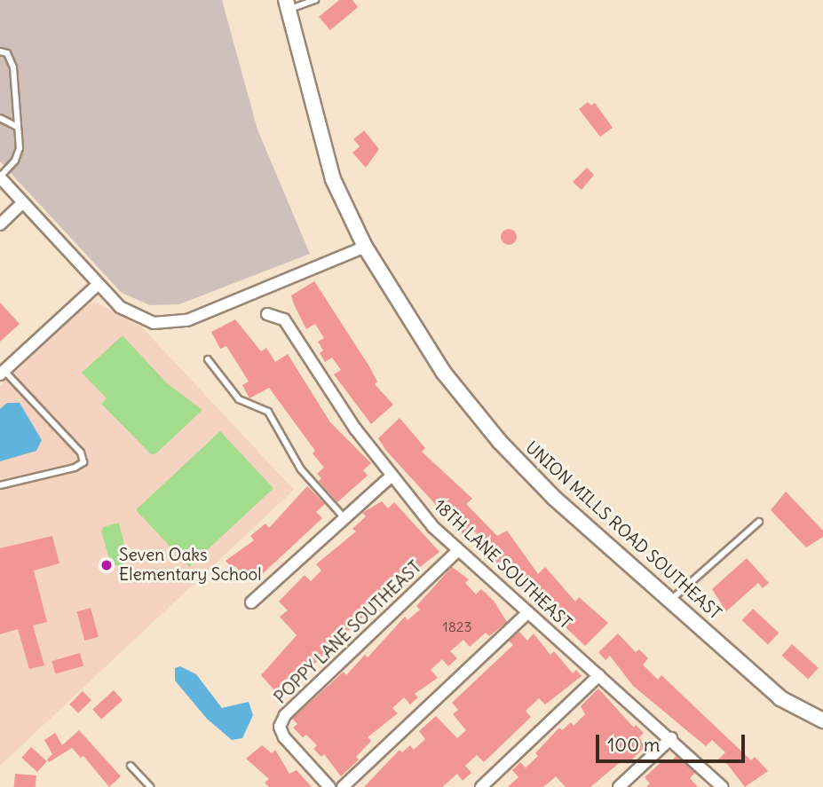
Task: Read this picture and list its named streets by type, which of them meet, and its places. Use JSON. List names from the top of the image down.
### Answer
{
  "streets": {
    "street": ["UNION MILLS ROAD SOUTHEAST", "18TH LANE SOUTHEAST", "POPPY LANE SOUTHEAST"]
  },
  "crossings": [
    ["18TH LANE SOUTHEAST", "POPPY LANE SOUTHEAST"]
  ],
  "places": ["Seven Oaks Elementary School"],
  "house_numbers": ["1823"],
  "scale_bar": "100 m"
}
